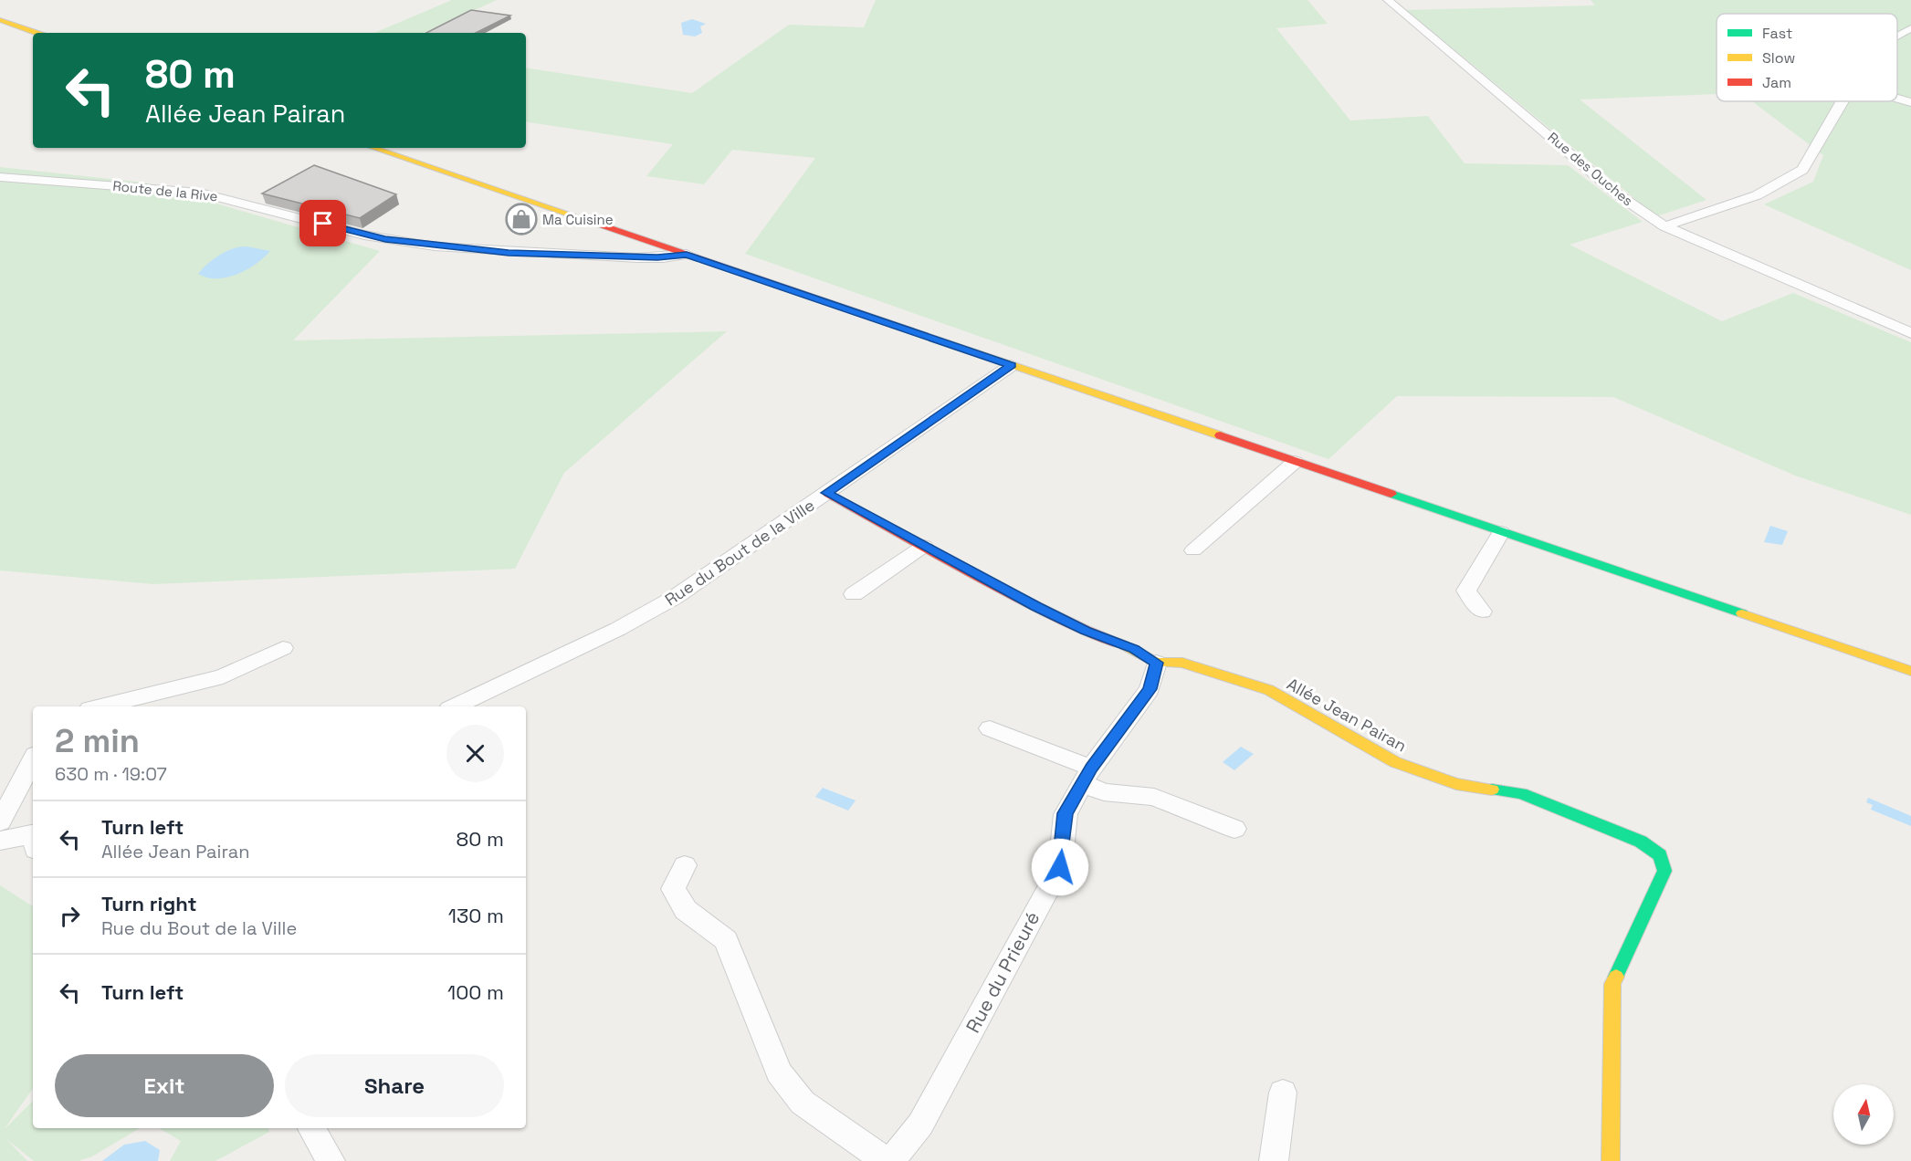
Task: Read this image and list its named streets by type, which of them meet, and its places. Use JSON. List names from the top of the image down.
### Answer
{
  "streets": {
    "main road": ["Allée Jean Pairan"],
    "street": [
      "Rue des Ouches",
      "Route de la Rive",
      "Rue du Bout de la Ville",
      "Rue du Prieuré"
    ]
  },
  "crossings": [
    ["Rue du Bout de la Ville", "Allée Jean Pairan"],
    ["Allée Jean Pairan", "Rue du Prieuré"]
  ],
  "places": {
    "shop": ["Ma Cuisine"]
  },
  "legend": ["Fast", "Slow", "Jam"],
  "north": "top",
  "page": {
    "turn": ["80 m", "Allée Jean Pairan"],
    "heading": ["2 min", "630 m · 19:07"],
    "list": [
      {
        "name": "Turn left",
        "note": "Allée Jean Pairan",
        "value": "80 m"
      },
      {
        "name": "Turn right",
        "note": "Rue du Bout de la Ville",
        "value": "130 m"
      },
      {
        "name": "Turn left",
        "value": "100 m"
      }
    ],
    "buttons": ["Exit", "Share"]
  }
}
